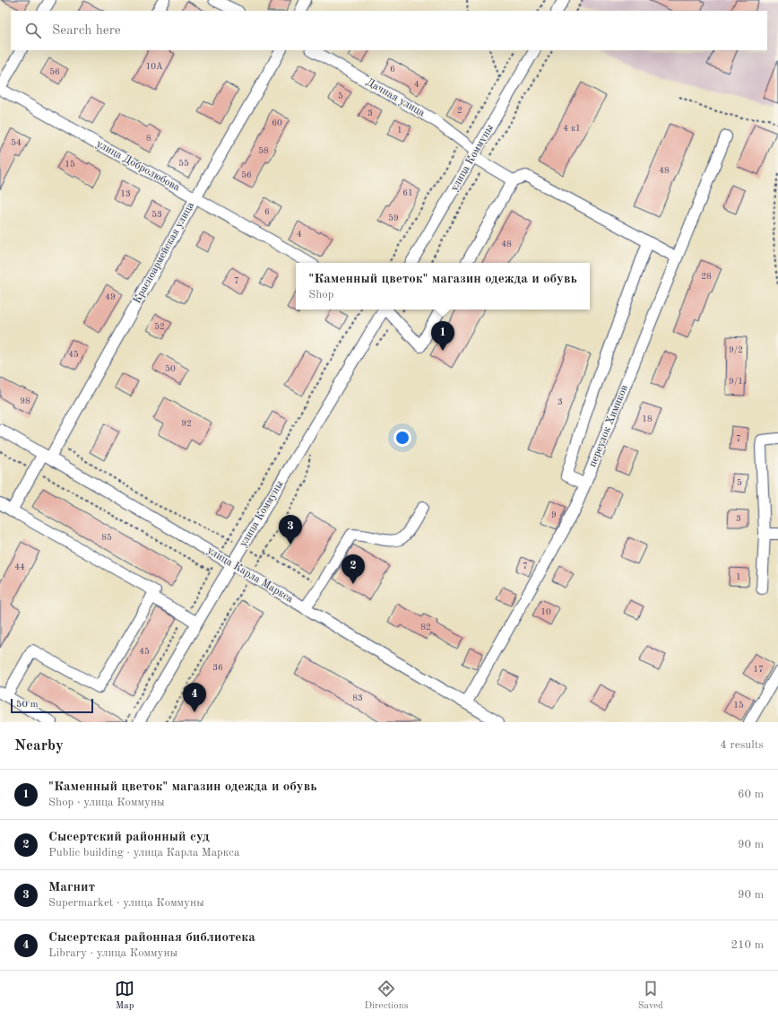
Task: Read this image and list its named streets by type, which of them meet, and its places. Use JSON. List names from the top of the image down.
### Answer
{
  "streets": {
    "street": [
      "Дачная улица",
      "улица Коммуны",
      "улица Добролюбова",
      "Красноармейская улица",
      "переулок Химиков",
      "улица Карла Маркса"
    ]
  },
  "crossings": [
    ["Дачная улица", "улица Коммуны"],
    ["улица Коммуны", "улица Карла Маркса"],
    ["улица Добролюбова", "Красноармейская улица"],
    ["Красноармейская улица", "улица Карла Маркса"],
    ["переулок Химиков", "улица Карла Маркса"]
  ],
  "house_numbers": [
    "10А",
    "6",
    "56",
    "4",
    "5",
    "2",
    "3",
    "60",
    "4 к1",
    "1",
    "8",
    "54",
    "58",
    "55",
    "15",
    "48",
    "56",
    "61",
    "13",
    "6",
    "53",
    "59",
    "4",
    "48",
    "28",
    "7",
    "49",
    "52",
    "9/2",
    "45",
    "50",
    "9/1",
    "98",
    "3",
    "18",
    "92",
    "7",
    "5",
    "9",
    "3",
    "85",
    "7",
    "44",
    "1",
    "10",
    "82",
    "45",
    "36",
    "17",
    "83",
    "15"
  ],
  "scale_bar": "50 m",
  "page": {
    "search": "Search here",
    "popup": ["\"Каменный цветок\" магазин одежда и обувь", "Shop"],
    "pins": [
      "1",
      "3",
      "2",
      "4"
    ],
    "scale": "50 m",
    "heading": ["Nearby", "4 results"],
    "list": [
      {
        "mark": "1",
        "name": "\"Каменный цветок\" магазин одежда и обувь",
        "note": "Shop · улица Коммуны",
        "value": "60 m"
      },
      {
        "mark": "2",
        "name": "Сысертский районный суд",
        "note": "Public building · улица Карла Маркса",
        "value": "90 m"
      },
      {
        "mark": "3",
        "name": "Магнит",
        "note": "Supermarket · улица Коммуны",
        "value": "90 m"
      },
      {
        "mark": "4",
        "name": "Сысертская районная библиотека",
        "note": "Library · улица Коммуны",
        "value": "210 m"
      }
    ],
    "nav": ["Map", "Directions", "Saved"]
  }
}
